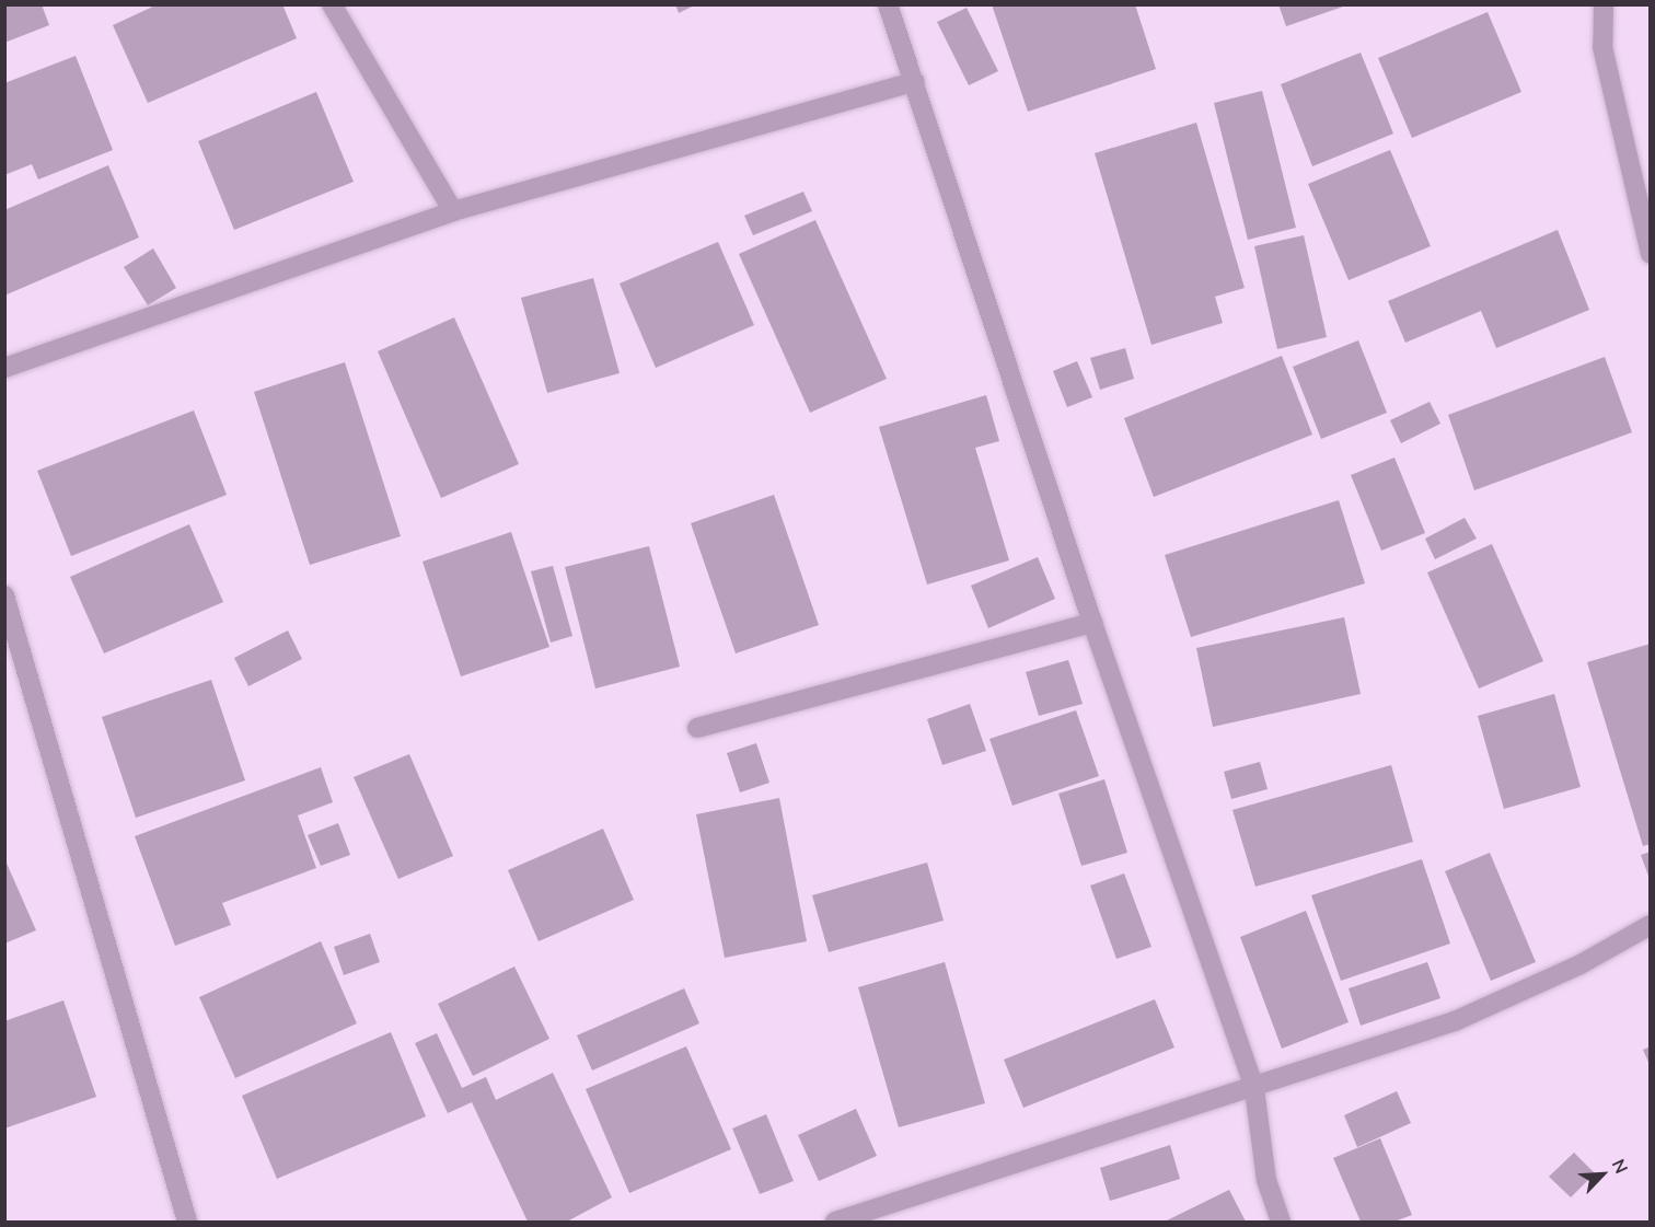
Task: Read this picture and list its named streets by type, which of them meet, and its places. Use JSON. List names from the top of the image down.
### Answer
{
  "north": "top right"
}
